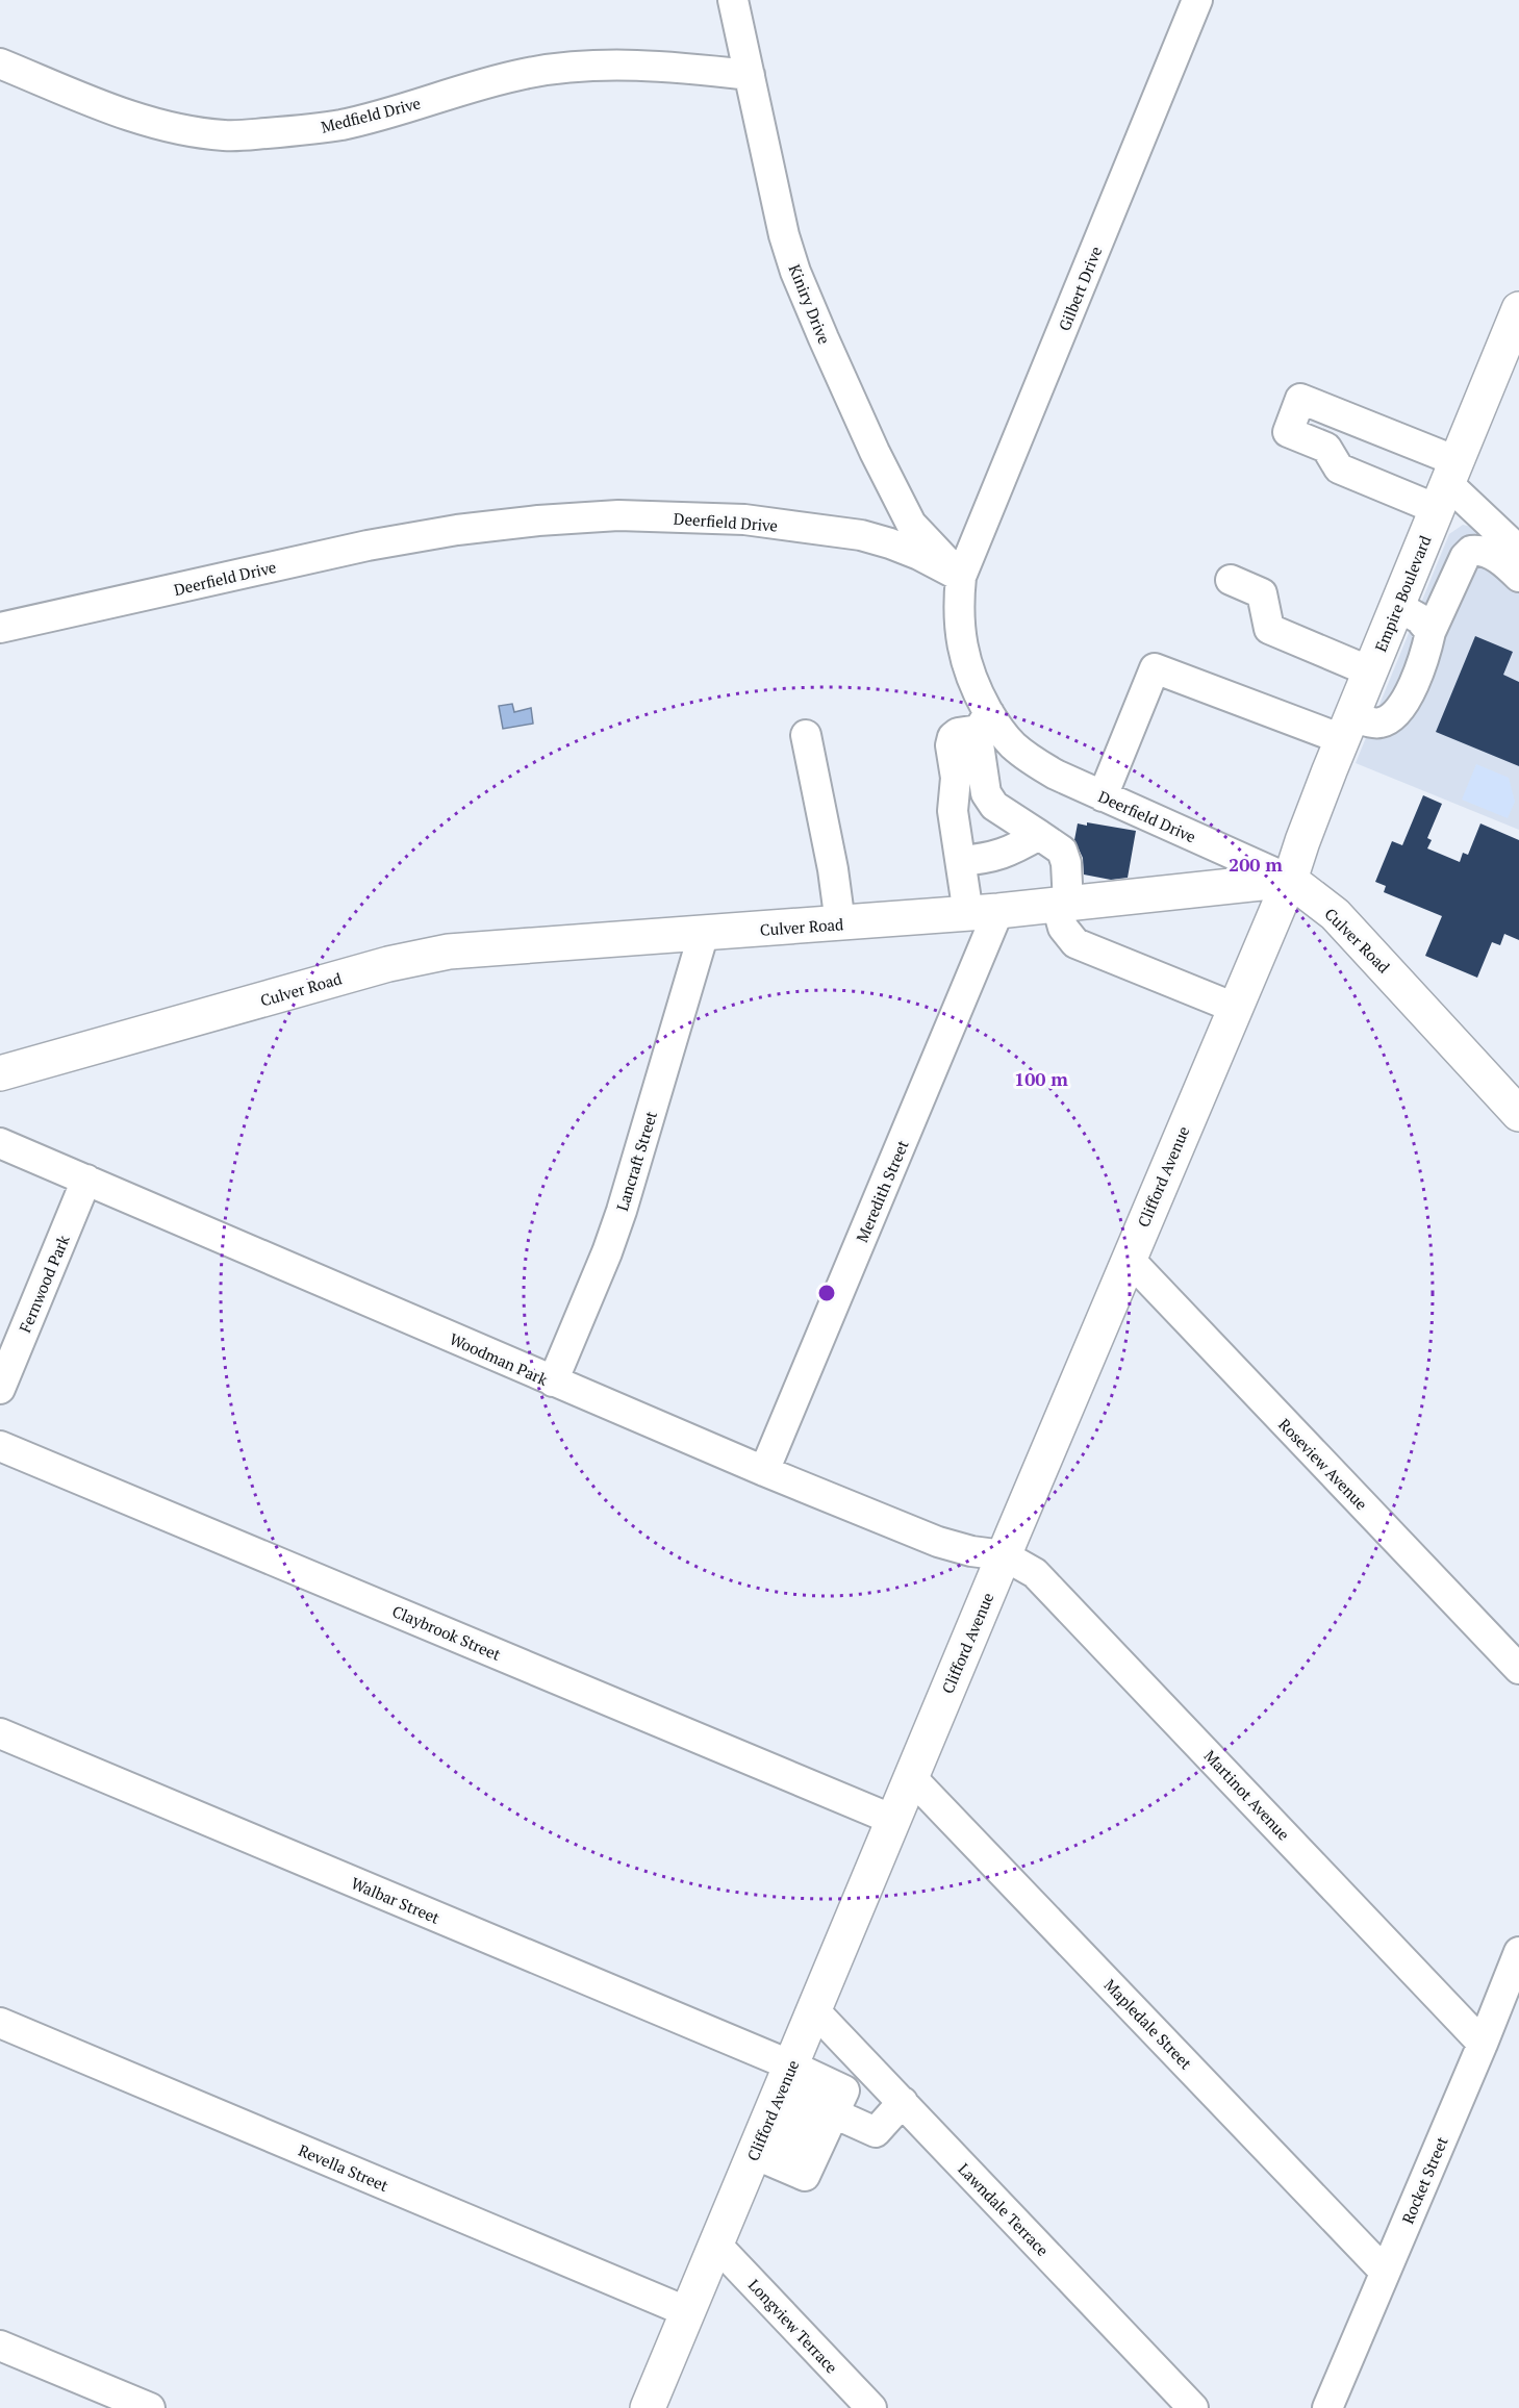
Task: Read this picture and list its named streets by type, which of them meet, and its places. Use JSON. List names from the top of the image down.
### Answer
{
  "streets": {
    "main road": ["Empire Boulevard", "Culver Road", "Clifford Avenue"],
    "street": [
      "Medfield Drive",
      "Gilbert Drive",
      "Kiniry Drive",
      "Deerfield Drive",
      "Lancraft Street",
      "Meredith Street",
      "Fernwood Park",
      "Woodman Park",
      "Roseview Avenue",
      "Claybrook Street",
      "Martinot Avenue",
      "Walbar Street",
      "Mapledale Street",
      "Revella Street",
      "Rocket Street",
      "Lawndale Terrace",
      "Longview Terrace"
    ]
  },
  "crossings": [
    ["Medfield Drive", "Kiniry Drive"],
    ["Gilbert Drive", "Kiniry Drive"],
    ["Gilbert Drive", "Deerfield Drive"],
    ["Kiniry Drive", "Deerfield Drive"],
    ["Deerfield Drive", "Empire Boulevard"],
    ["Deerfield Drive", "Culver Road"],
    ["Deerfield Drive", "Clifford Avenue"],
    ["Empire Boulevard", "Culver Road"],
    ["Empire Boulevard", "Clifford Avenue"],
    ["Culver Road", "Lancraft Street"],
    ["Culver Road", "Clifford Avenue"],
    ["Culver Road", "Meredith Street"],
    ["Lancraft Street", "Woodman Park"],
    ["Clifford Avenue", "Woodman Park"],
    ["Clifford Avenue", "Roseview Avenue"],
    ["Clifford Avenue", "Claybrook Street"],
    ["Clifford Avenue", "Martinot Avenue"],
    ["Clifford Avenue", "Walbar Street"],
    ["Clifford Avenue", "Mapledale Street"],
    ["Clifford Avenue", "Revella Street"],
    ["Clifford Avenue", "Lawndale Terrace"],
    ["Clifford Avenue", "Longview Terrace"],
    ["Meredith Street", "Woodman Park"],
    ["Fernwood Park", "Woodman Park"],
    ["Woodman Park", "Martinot Avenue"],
    ["Martinot Avenue", "Rocket Street"],
    ["Mapledale Street", "Rocket Street"]
  ],
  "rings": ["200 m", "100 m"]
}
